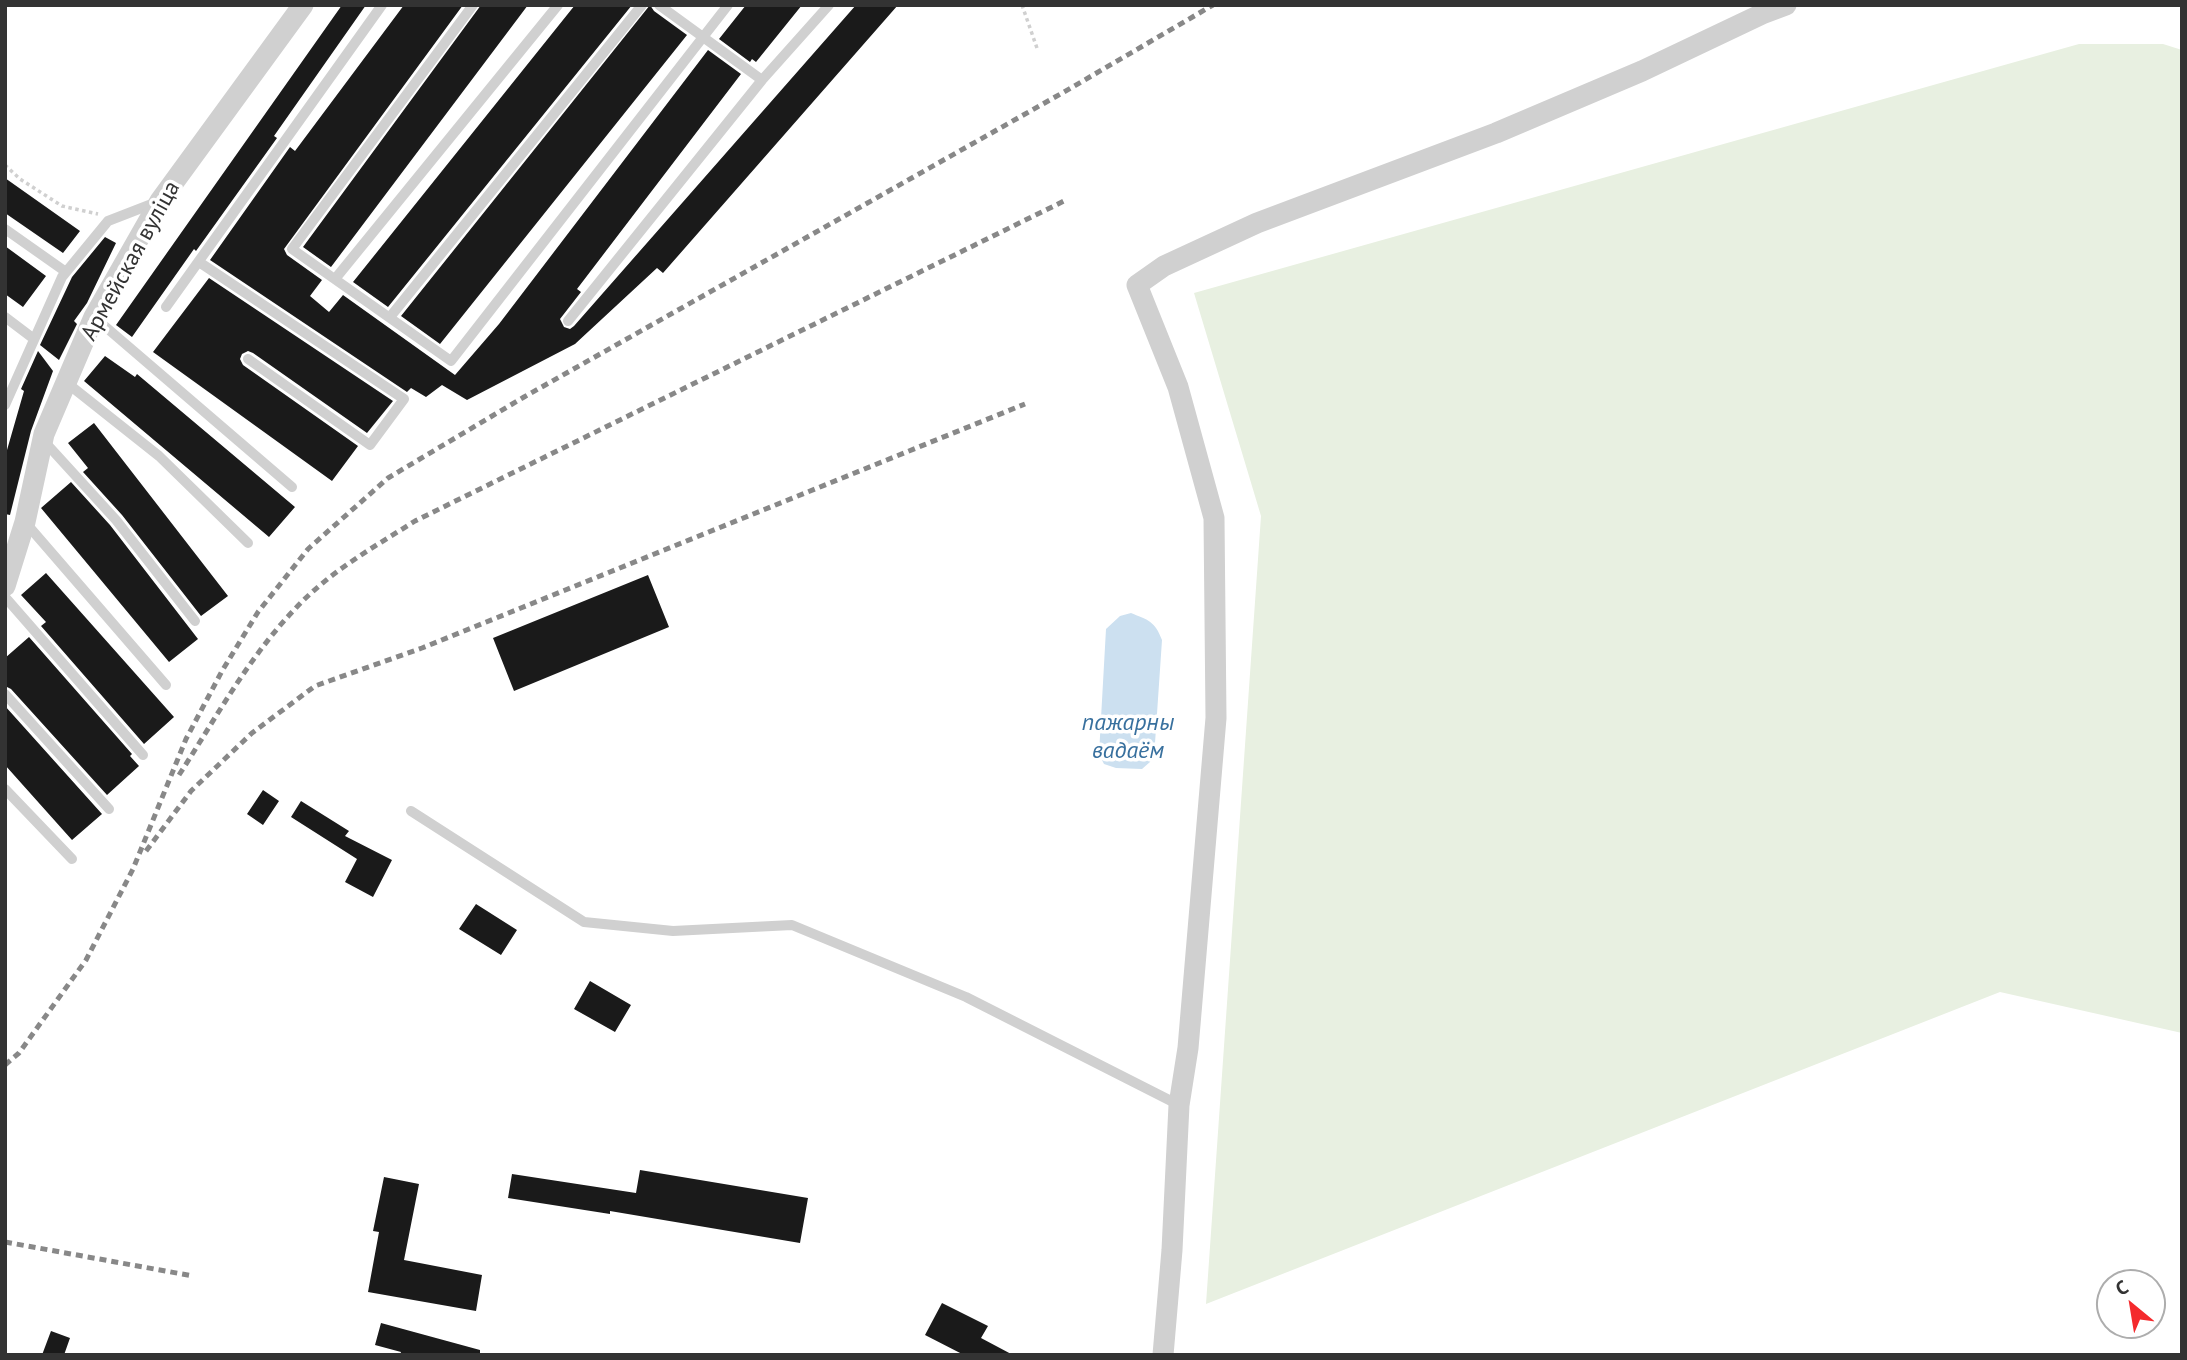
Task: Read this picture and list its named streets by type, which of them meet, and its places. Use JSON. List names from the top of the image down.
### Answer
{
  "streets": {
    "street": ["Армейская вуліца"]
  },
  "water": ["пажарны вадаём"],
  "north": "top left"
}
